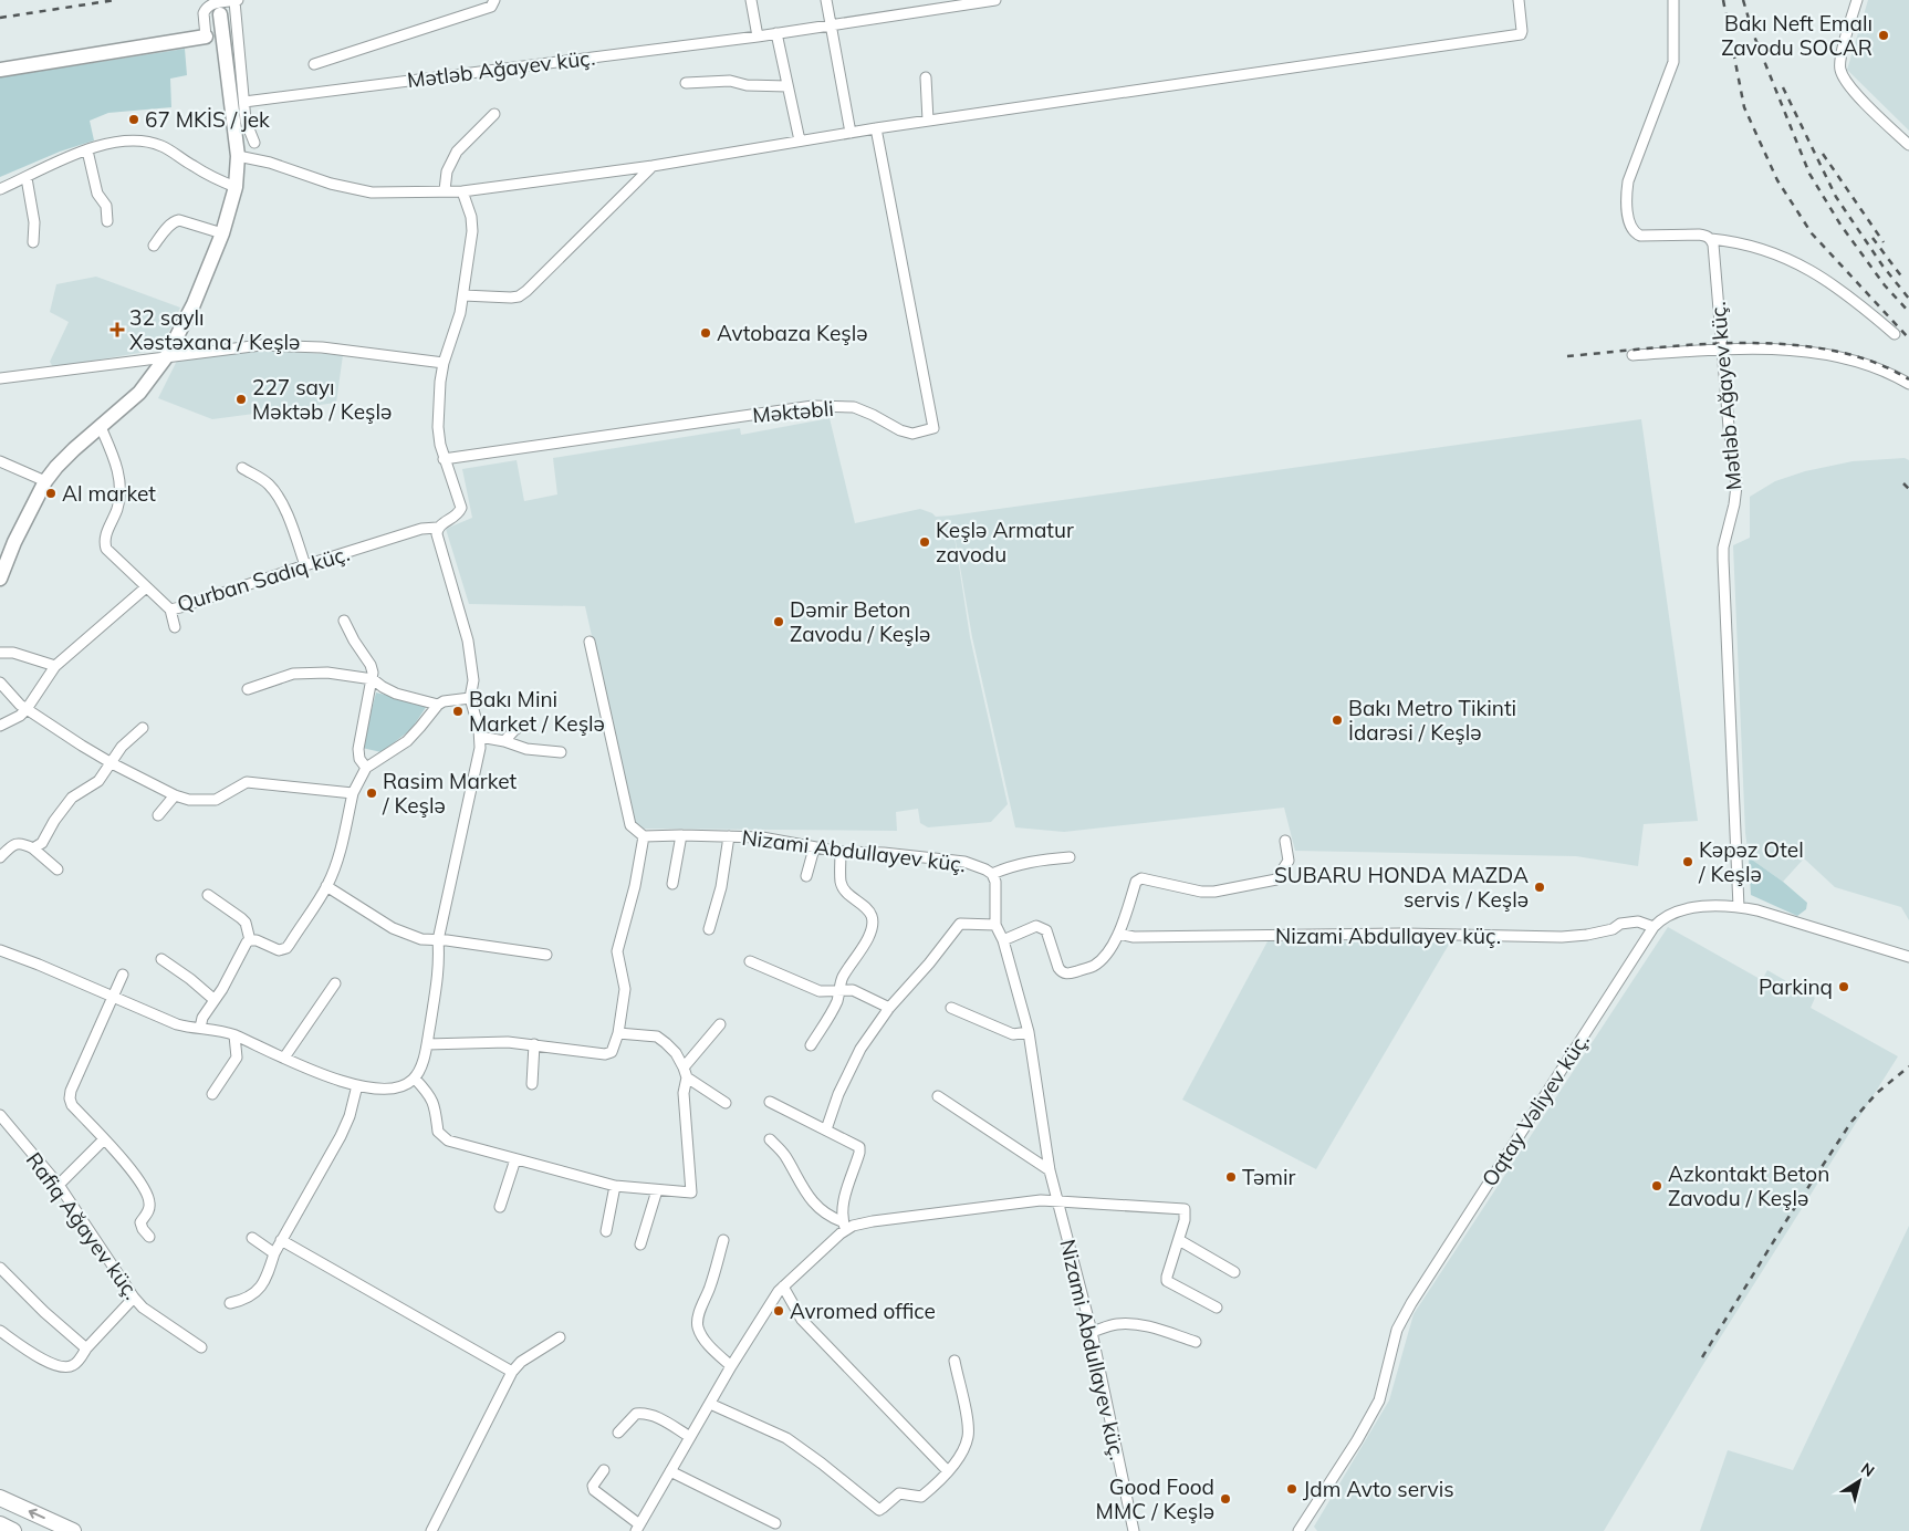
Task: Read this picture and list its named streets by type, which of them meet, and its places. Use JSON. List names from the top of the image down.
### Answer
{
  "streets": {
    "street": [
      "Mətləb Ağayev küç.",
      "Məktəbli",
      "Qurban Sadıq küç.",
      "Nizami Abdullayev küç.",
      "Oqtay Vəliyev küç.",
      "Rafiq Ağayev küç."
    ]
  },
  "crossings": [
    ["Mətləb Ağayev küç.", "Oqtay Vəliyev küç."],
    ["Nizami Abdullayev küç.", "Oqtay Vəliyev küç."]
  ],
  "places": {
    "other": [
      "Bakı Neft Emalı Zavodu SOCAR",
      "67 MKİS / jek",
      "Avtobaza Keşlə",
      "227 sayı Məktəb / Keşlə",
      "Al market",
      "Keşlə Armatur zavodu",
      "Dəmir Beton Zavodu / Keşlə",
      "Bakı Mini Market / Keşlə",
      "Bakı Metro Tikinti İdarəsi / Keşlə",
      "Rasim Market / Keşlə",
      "Kəpəz Otel / Keşlə",
      "SUBARU HONDA MAZDA servis / Keşlə",
      "Parkinq",
      "Təmir",
      "Azkontakt Beton Zavodu / Keşlə",
      "Avromed office",
      "Jdm Avto servis",
      "Good Food MMC / Keşlə"
    ],
    "health": ["32 saylı Xəstəxana / Keşlə"]
  },
  "north": "top right"
}
